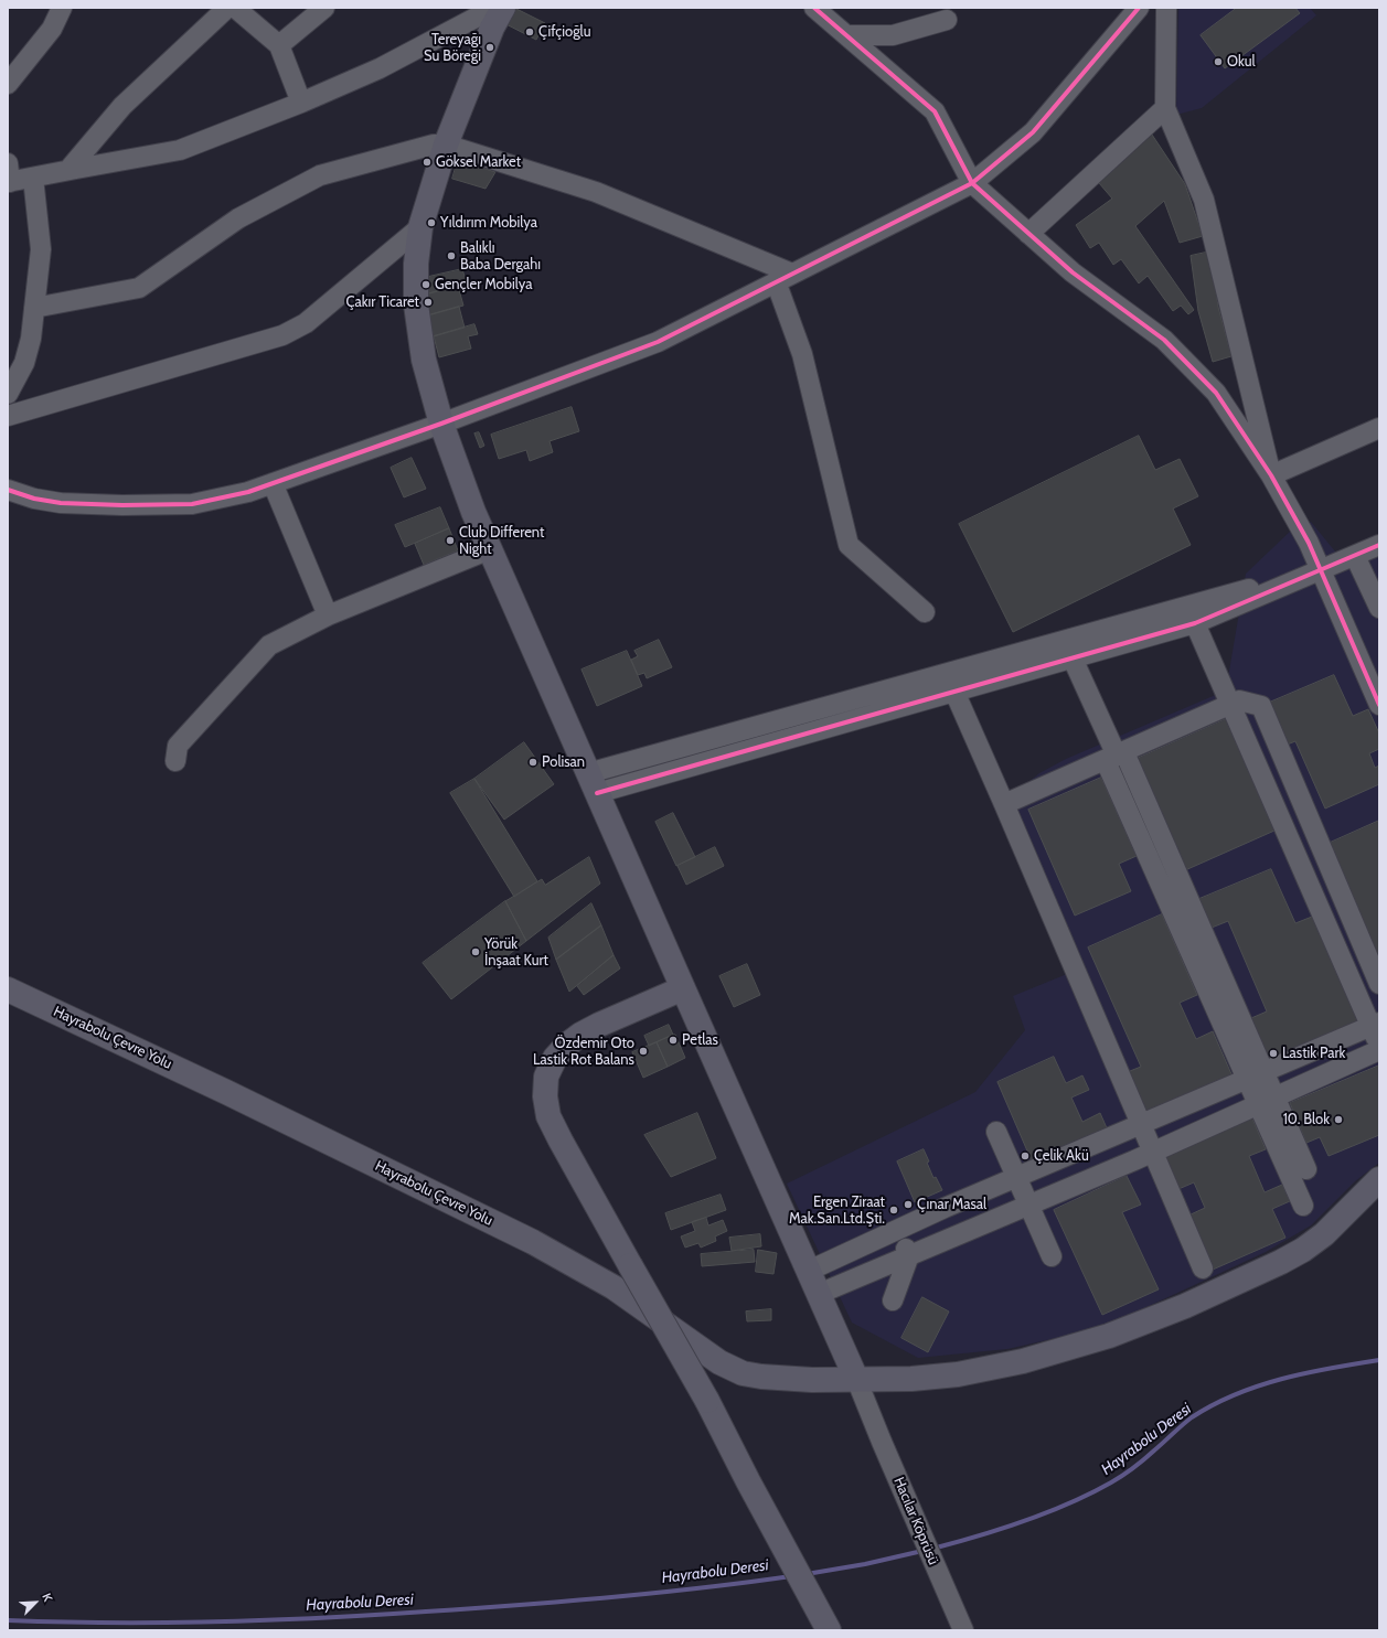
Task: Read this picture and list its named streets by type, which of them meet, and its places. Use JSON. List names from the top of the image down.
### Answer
{
  "streets": {
    "main road": ["Hayrabolu Çevre Yolu"],
    "street": ["Hacılar Köprüsü"]
  },
  "crossings": [
    ["Hayrabolu Çevre Yolu", "Hacılar Köprüsü"]
  ],
  "water": ["Hayrabolu Deresi"],
  "places": [
    "Çifçioğlu",
    "Tereyağı Su Böreği",
    "Okul",
    "Göksel Market",
    "Yıldırım Mobilya",
    "Balıklı Baba Dergahı",
    "Gençler Mobilya",
    "Çakır Ticaret",
    "Club Different Night",
    "Polisan",
    "Yörük İnşaat Kurt",
    "Petlas",
    "Özdemir Oto Lastik Rot Balans",
    "Lastik Park",
    "10. Blok",
    "Çelik Akü",
    "Çınar Masal",
    "Ergen Ziraat Mak.San.Ltd.Şti."
  ],
  "north": "top right"
}
